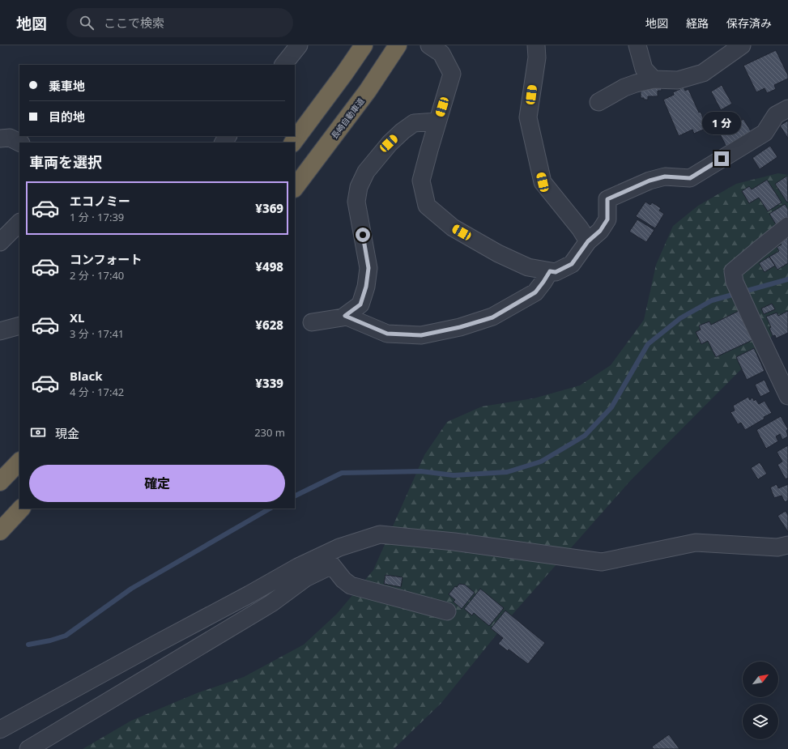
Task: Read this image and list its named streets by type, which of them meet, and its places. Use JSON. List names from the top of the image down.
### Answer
{
  "streets": {
    "highway": ["長崎自動車道"]
  },
  "north": "top right",
  "page": {
    "header": "地図",
    "search": "ここで検索",
    "nav": ["地図", "経路", "保存済み"],
    "banner": ["乗車地", "目的地"],
    "bubble": "1 分",
    "heading": "車両を選択",
    "list": [
      {
        "name": "エコノミー",
        "note": "1 分 · 17:39",
        "value": "¥369"
      },
      {
        "name": "コンフォート",
        "note": "2 分 · 17:40",
        "value": "¥498"
      },
      {
        "name": "XL",
        "note": "3 分 · 17:41",
        "value": "¥628"
      },
      {
        "name": "Black",
        "note": "4 分 · 17:42",
        "value": "¥339"
      }
    ],
    "pay": ["現金", "230 m"],
    "buttons": "確定"
  }
}
